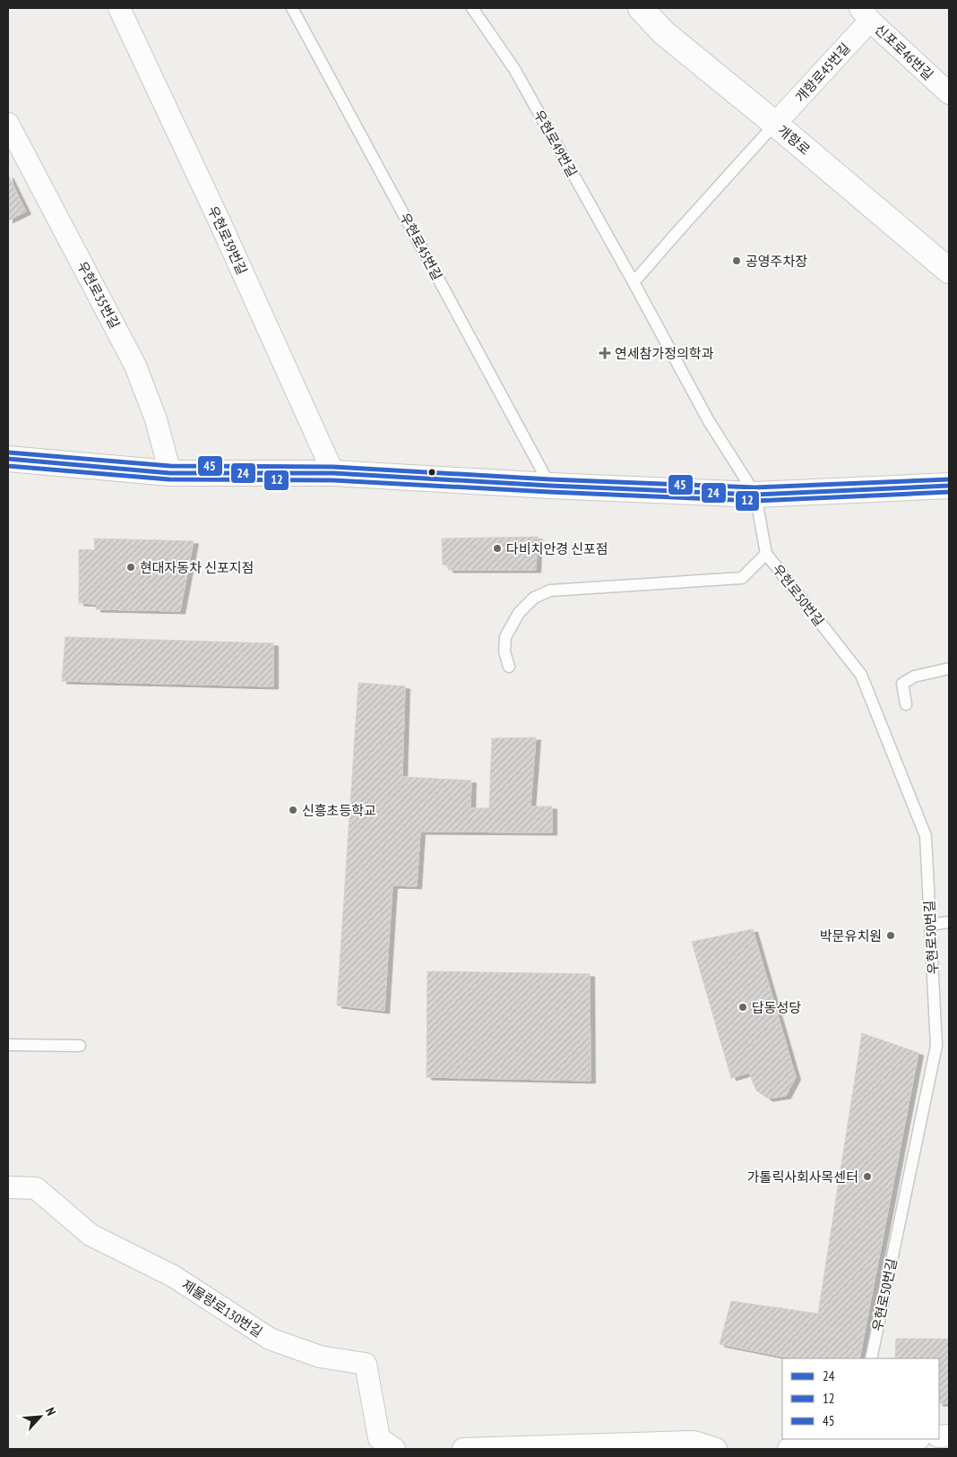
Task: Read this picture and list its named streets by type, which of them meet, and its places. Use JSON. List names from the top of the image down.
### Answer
{
  "streets": {
    "street": [
      "신포로46번길",
      "개항로45번길",
      "개항로",
      "우현로39번길",
      "우현로35번길",
      "제물량로130번길"
    ],
    "lane": ["우현로49번길", "우현로45번길", "우현로50번길"]
  },
  "crossings": [
    ["신포로46번길", "개항로45번길"],
    ["개항로45번길", "개항로"]
  ],
  "places": {
    "other": [
      "공영주차장",
      "다비치안경 신포점",
      "현대자동차 신포지점",
      "신흥초등학교",
      "박문유치원",
      "답동성당",
      "가톨릭사회사목센터"
    ],
    "health": ["연세참가정의학과"]
  },
  "lines": ["transit line 45", "transit line 24", "transit line 12"],
  "legend": ["24", "12", "45"],
  "north": "top right"
}
